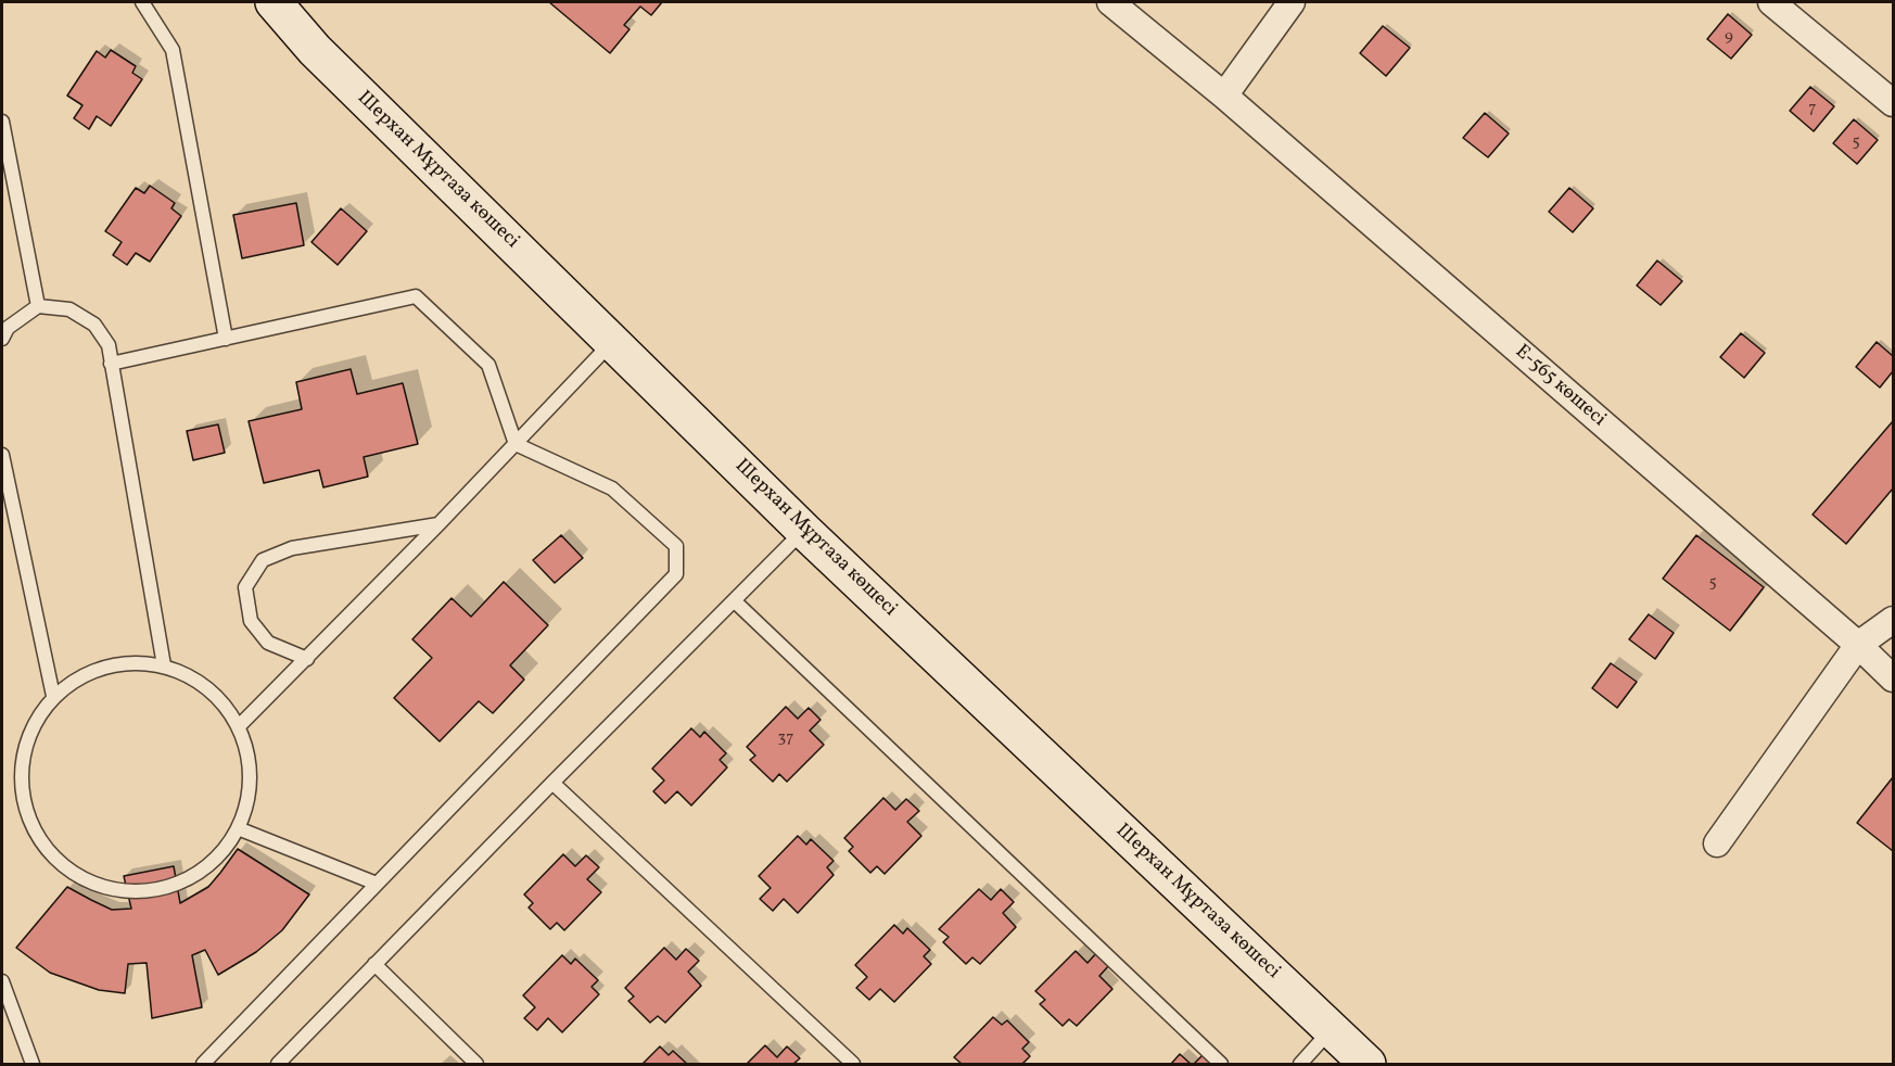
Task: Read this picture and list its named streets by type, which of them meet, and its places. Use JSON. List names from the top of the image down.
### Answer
{
  "streets": {
    "main road": ["Шерхан Мұртаза көшесі"],
    "street": ["Е-565 көшесі"]
  },
  "house_numbers": [
    "9",
    "7",
    "5",
    "5",
    "37"
  ]
}
